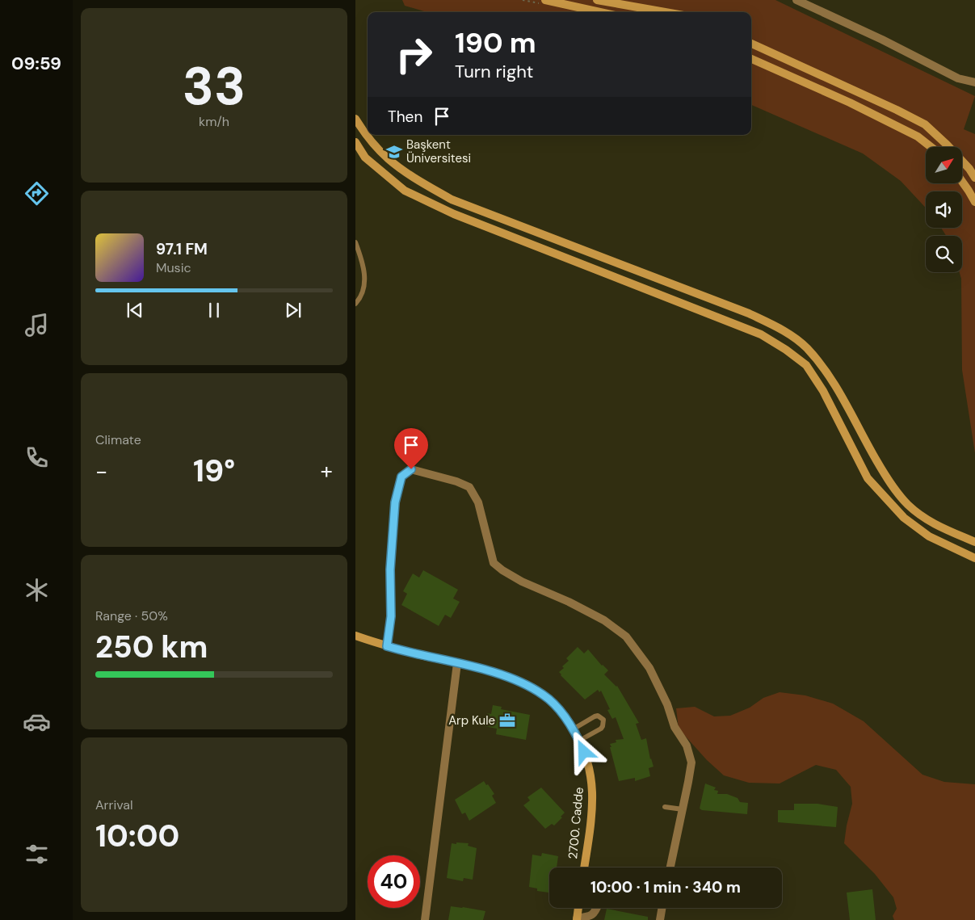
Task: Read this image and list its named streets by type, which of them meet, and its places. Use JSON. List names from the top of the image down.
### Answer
{
  "streets": {
    "street": ["2700. Cadde"]
  },
  "places": {
    "school or university": ["Başkent Üniversitesi"],
    "office": ["Arp Kule"]
  },
  "north": "top right",
  "page": {
    "tabs": "09:59",
    "tile": [
      ["33", "km/h"],
      "Climate",
      ["Range · 50%", "250 km"],
      ["Arrival", "10:00"]
    ],
    "turn": ["190 m", "Turn right"],
    "then": "Then",
    "song": ["97.1 FM", "Music"],
    "heat": ["−", "19°", "+"],
    "limit": "40",
    "trip": "10:00 · 1 min · 340 m"
  }
}
